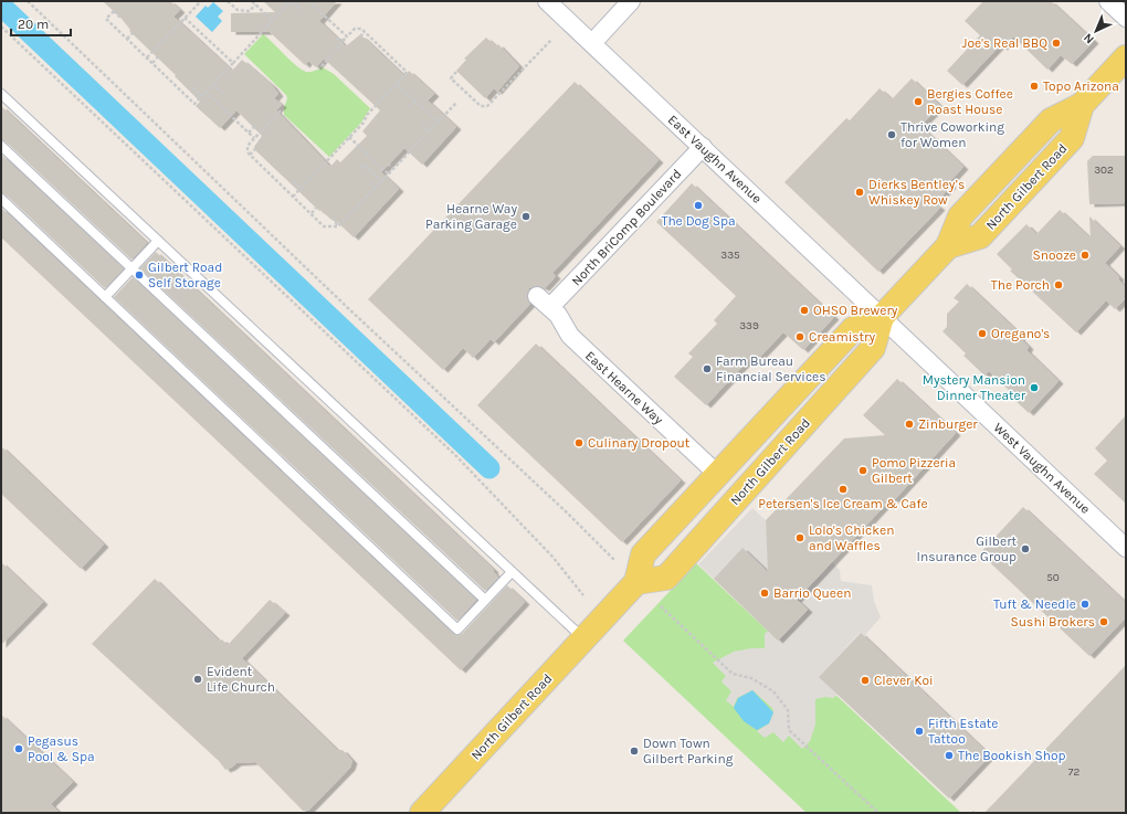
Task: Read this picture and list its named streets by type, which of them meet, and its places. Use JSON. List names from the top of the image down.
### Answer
{
  "streets": {
    "main road": ["North Gilbert Road"],
    "street": [
      "East Vaughn Avenue",
      "North BriComp Boulevard",
      "East Hearne Way",
      "West Vaughn Avenue"
    ]
  },
  "crossings": [
    ["East Vaughn Avenue", "North Gilbert Road"],
    ["East Vaughn Avenue", "North BriComp Boulevard"],
    ["East Vaughn Avenue", "West Vaughn Avenue"],
    ["North Gilbert Road", "East Hearne Way"],
    ["North Gilbert Road", "West Vaughn Avenue"],
    ["North BriComp Boulevard", "East Hearne Way"]
  ],
  "places": [
    "Joe's Real BBQ",
    "Topo Arizona",
    "Bergies Coffee Roast House",
    "Thrive Coworking for Women",
    "Dierks Bentley’s Whiskey Row",
    "The Dog Spa",
    "Hearne Way Parking Garage",
    "Snooze",
    "Gilbert Road Self Storage",
    "The Porch",
    "OHSO Brewery",
    "Oregano's",
    "Creamistry",
    "Farm Bureau Financial Services",
    "Mystery Mansion Dinner Theater",
    "Zinburger",
    "Culinary Dropout",
    "Pomo Pizzeria Gilbert",
    "Petersen's Ice Cream & Cafe",
    "Lolo's Chicken and Waffles",
    "Gilbert Insurance Group",
    "Barrio Queen",
    "Tuft & Needle",
    "Sushi Brokers",
    "Evident Life Church",
    "Clever Koi",
    "Fifth Estate Tattoo",
    "Pegasus Pool & Spa",
    "Down Town Gilbert Parking",
    "The Bookish Shop"
  ],
  "house_numbers": [
    "302",
    "335",
    "339",
    "50",
    "72"
  ],
  "scale_bar": "20 m",
  "north": "bottom left"
}
